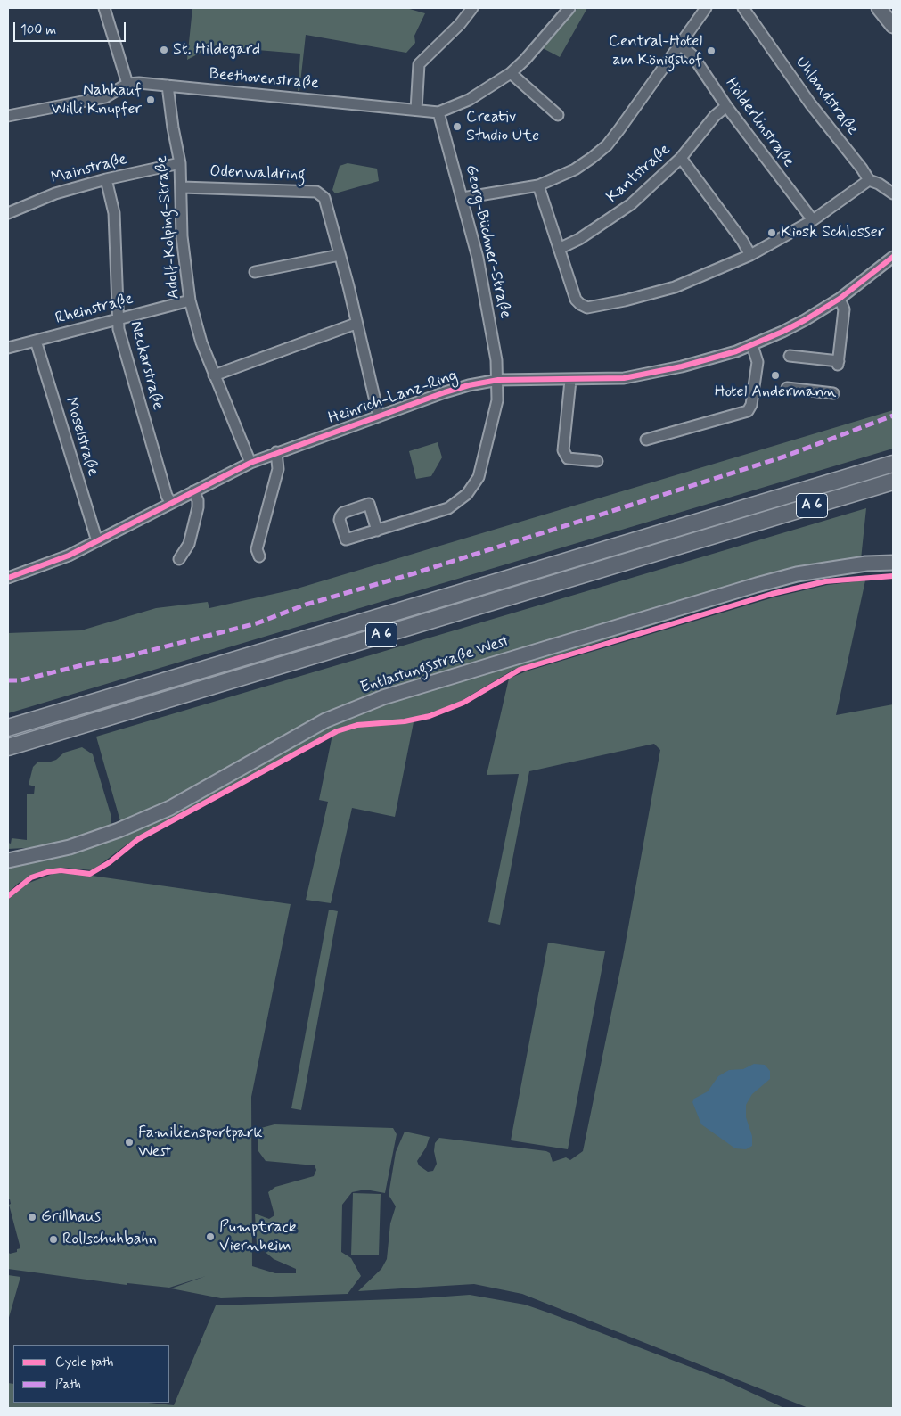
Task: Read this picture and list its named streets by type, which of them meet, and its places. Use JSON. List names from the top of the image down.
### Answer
{
  "streets": {
    "highway": ["A 6"],
    "main road": ["Entlastungsstraße West"],
    "street": [
      "Beethovenstraße",
      "Uhlandstraße",
      "Hölderlinstraße",
      "Mainstraße",
      "Odenwaldring",
      "Kantstraße",
      "Adolf-Kolping-Straße",
      "Georg-Büchner-Straße",
      "Rheinstraße",
      "Neckarstraße",
      "Heinrich-Lanz-Ring",
      "Moselstraße"
    ]
  },
  "crossings": [
    ["Beethovenstraße", "Adolf-Kolping-Straße"],
    ["Beethovenstraße", "Georg-Büchner-Straße"],
    ["Hölderlinstraße", "Kantstraße"],
    ["Mainstraße", "Adolf-Kolping-Straße"],
    ["Mainstraße", "Neckarstraße"],
    ["Odenwaldring", "Adolf-Kolping-Straße"],
    ["Odenwaldring", "Heinrich-Lanz-Ring"],
    ["Adolf-Kolping-Straße", "Rheinstraße"],
    ["Adolf-Kolping-Straße", "Heinrich-Lanz-Ring"],
    ["Georg-Büchner-Straße", "Heinrich-Lanz-Ring"],
    ["Rheinstraße", "Neckarstraße"],
    ["Rheinstraße", "Moselstraße"],
    ["Neckarstraße", "Heinrich-Lanz-Ring"],
    ["Heinrich-Lanz-Ring", "Moselstraße"]
  ],
  "places": [
    "St. Hildegard",
    "Central-Hotel am Königshof",
    "Nahkauf Willi Knupfer",
    "Creativ Studio Ute",
    "Kiosk Schlosser",
    "Hotel Andermann",
    "Familiensportpark West",
    "Grillhaus",
    "Pumptrack Viernheim",
    "Rollschuhbahn"
  ],
  "legend": ["Cycle path", "Path"],
  "scale_bar": "100 m"
}
